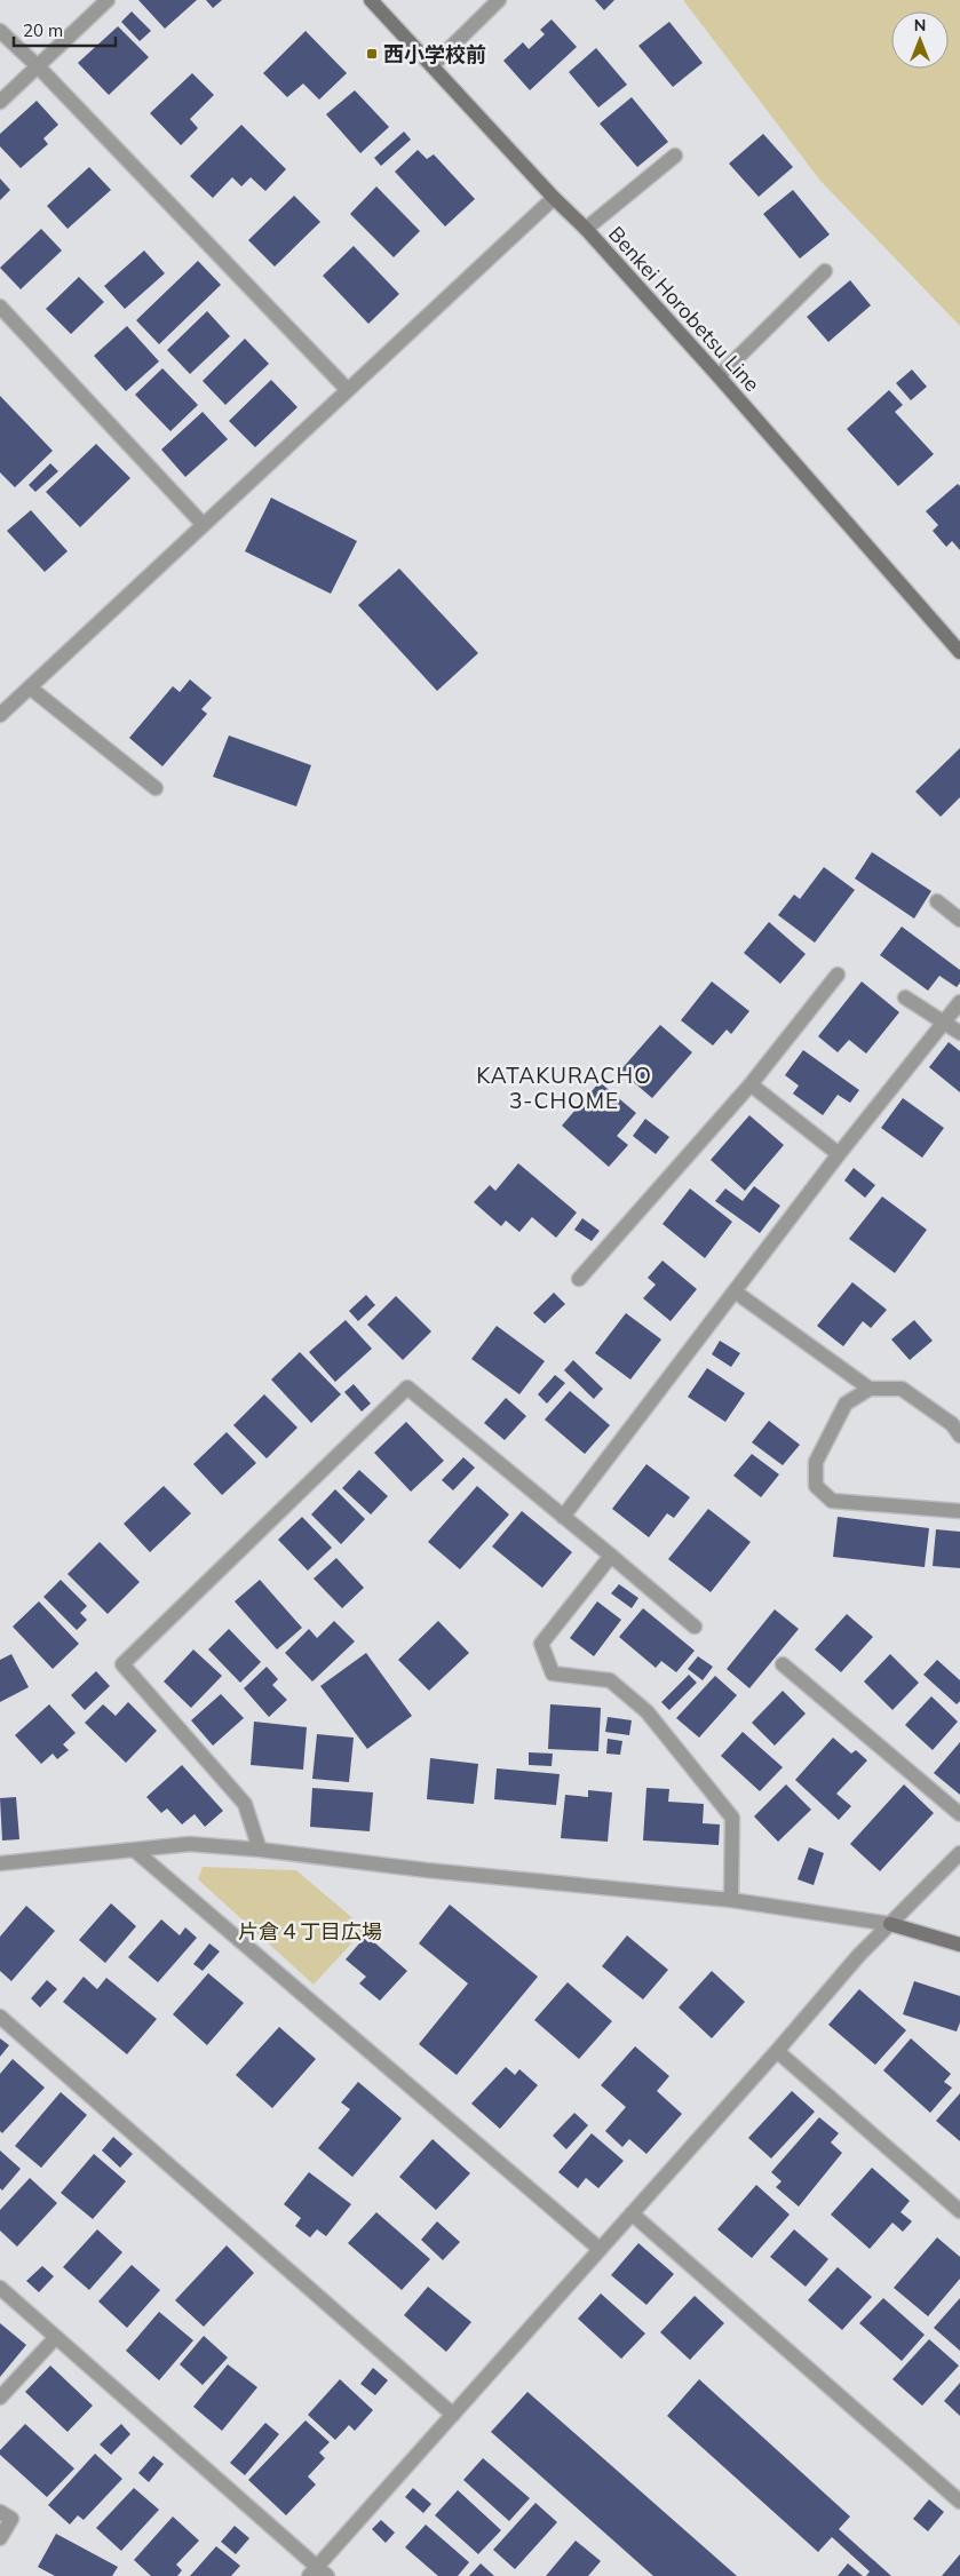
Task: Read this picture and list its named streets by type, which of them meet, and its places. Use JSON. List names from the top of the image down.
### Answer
{
  "streets": {
    "main road": ["Benkei Horobetsu Line"]
  },
  "districts": ["KATAKURACHO 3-CHOME"],
  "parks": ["片倉４丁目広場"],
  "places": {
    "transit": ["西小学校前"]
  },
  "scale_bar": "20 m",
  "north": "top"
}
